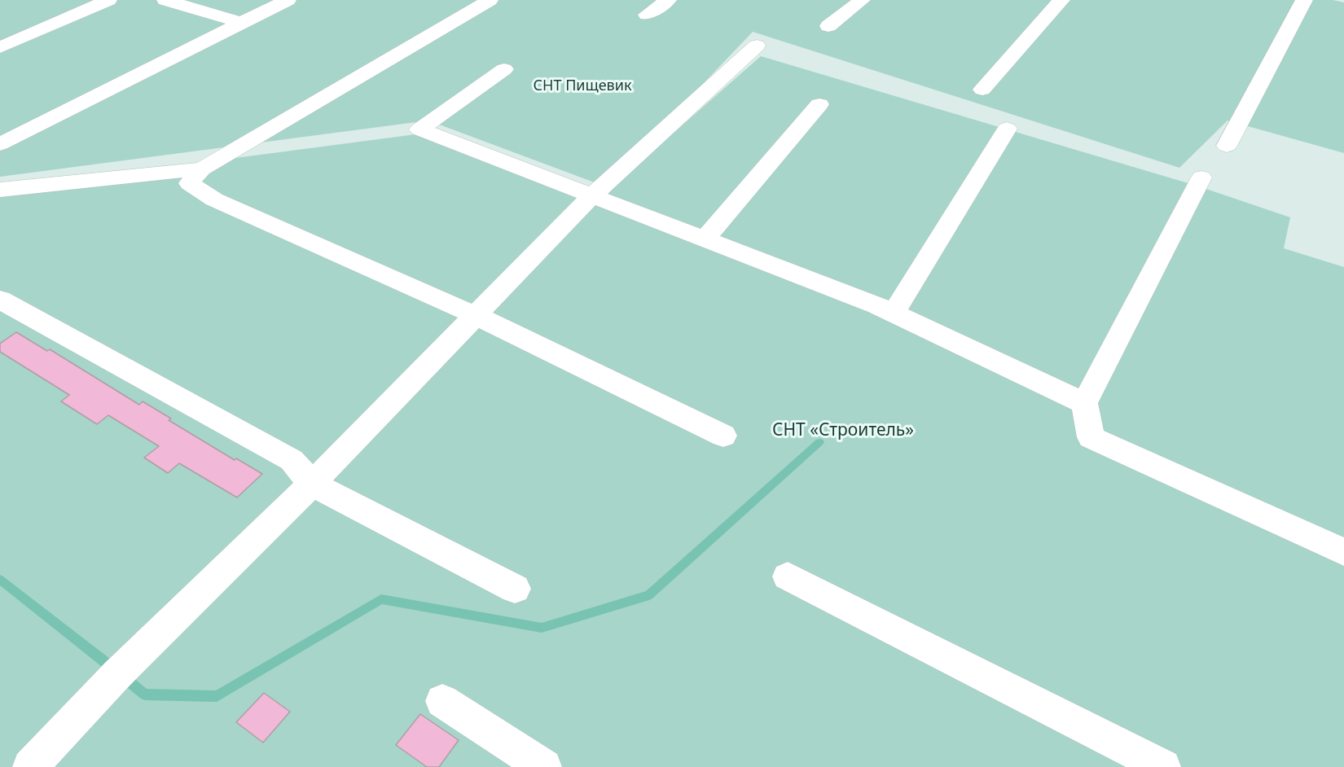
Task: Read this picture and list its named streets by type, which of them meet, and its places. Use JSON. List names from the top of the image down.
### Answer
{
  "parks": ["СНТ Пищевик", "СНТ «Строитель»"]
}
